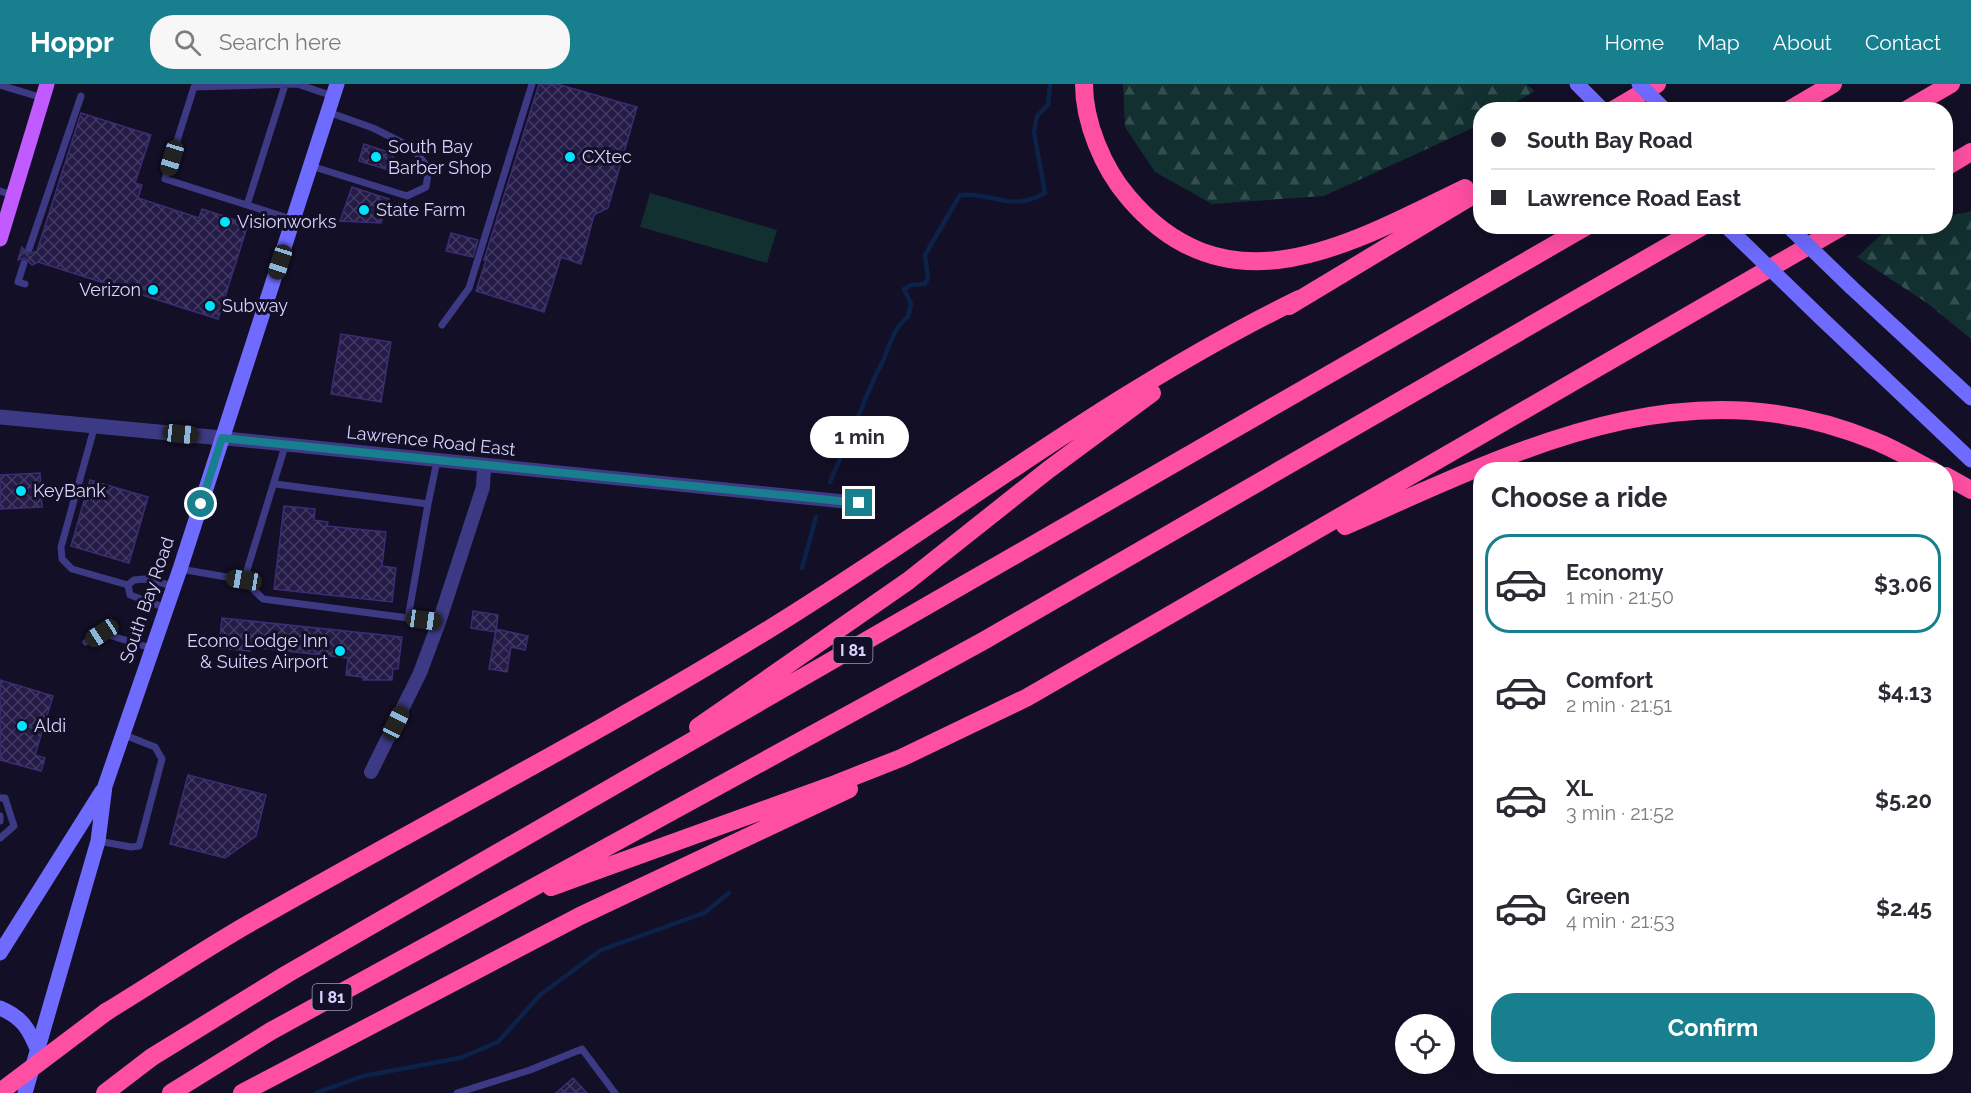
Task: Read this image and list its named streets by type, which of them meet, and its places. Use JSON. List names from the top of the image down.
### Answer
{
  "streets": {
    "highway": ["I 81"],
    "main road": ["South Bay Road"],
    "street": ["Lawrence Road East"]
  },
  "crossings": [
    ["Lawrence Road East", "South Bay Road"]
  ],
  "places": [
    "South Bay Barber Shop",
    "CXtec",
    "State Farm",
    "Visionworks",
    "Verizon",
    "Subway",
    "KeyBank",
    "Econo Lodge Inn & Suites Airport",
    "Aldi"
  ],
  "page": {
    "header": "Hoppr",
    "search": "Search here",
    "nav": [
      "Home",
      "Map",
      "About",
      "Contact"
    ],
    "banner": ["South Bay Road", "Lawrence Road East"],
    "bubble": "1 min",
    "heading": "Choose a ride",
    "list": [
      {
        "name": "Economy",
        "note": "1 min · 21:50",
        "value": "$3.06"
      },
      {
        "name": "Comfort",
        "note": "2 min · 21:51",
        "value": "$4.13"
      },
      {
        "name": "XL",
        "note": "3 min · 21:52",
        "value": "$5.20"
      },
      {
        "name": "Green",
        "note": "4 min · 21:53",
        "value": "$2.45"
      }
    ],
    "buttons": "Confirm"
  }
}
